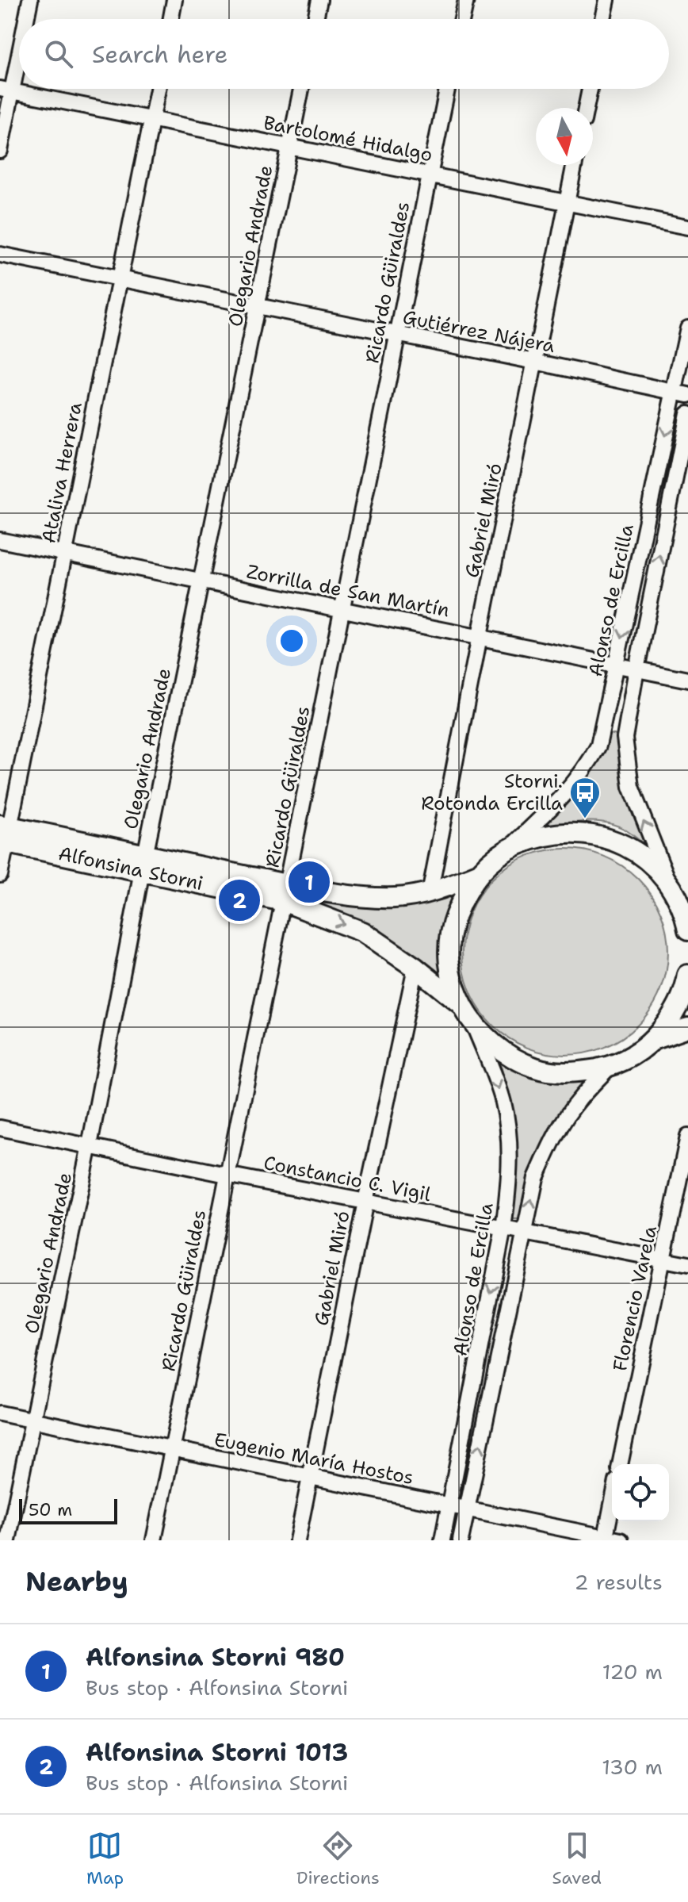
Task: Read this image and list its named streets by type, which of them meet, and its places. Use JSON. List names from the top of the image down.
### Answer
{
  "streets": {
    "street": [
      "Bartolomé Hidalgo",
      "Olegario Andrade",
      "Ricardo Güiraldes",
      "Gutiérrez Nájera",
      "Ataliva Herrera",
      "Gabriel Miró",
      "Zorrilla de San Martín",
      "Alonso de Ercilla",
      "Alfonsina Storni",
      "Constancio C. Vigil",
      "Florencio Varela",
      "Eugenio María Hostos"
    ]
  },
  "crossings": [
    ["Bartolomé Hidalgo", "Olegario Andrade"],
    ["Bartolomé Hidalgo", "Ricardo Güiraldes"],
    ["Bartolomé Hidalgo", "Ataliva Herrera"],
    ["Bartolomé Hidalgo", "Gabriel Miró"],
    ["Olegario Andrade", "Gutiérrez Nájera"],
    ["Olegario Andrade", "Zorrilla de San Martín"],
    ["Olegario Andrade", "Alfonsina Storni"],
    ["Olegario Andrade", "Constancio C. Vigil"],
    ["Olegario Andrade", "Eugenio María Hostos"],
    ["Ricardo Güiraldes", "Gutiérrez Nájera"],
    ["Ricardo Güiraldes", "Zorrilla de San Martín"],
    ["Ricardo Güiraldes", "Alfonsina Storni"],
    ["Ricardo Güiraldes", "Constancio C. Vigil"],
    ["Ricardo Güiraldes", "Eugenio María Hostos"],
    ["Gutiérrez Nájera", "Ataliva Herrera"],
    ["Gutiérrez Nájera", "Gabriel Miró"],
    ["Gutiérrez Nájera", "Alonso de Ercilla"],
    ["Ataliva Herrera", "Zorrilla de San Martín"],
    ["Ataliva Herrera", "Alfonsina Storni"],
    ["Gabriel Miró", "Zorrilla de San Martín"],
    ["Gabriel Miró", "Alfonsina Storni"],
    ["Gabriel Miró", "Constancio C. Vigil"],
    ["Gabriel Miró", "Eugenio María Hostos"],
    ["Zorrilla de San Martín", "Alonso de Ercilla"],
    ["Alonso de Ercilla", "Constancio C. Vigil"],
    ["Alonso de Ercilla", "Eugenio María Hostos"],
    ["Constancio C. Vigil", "Florencio Varela"]
  ],
  "places": {
    "bus stop": ["Storni. Rotonda Ercilla"]
  },
  "scale_bar": "50 m",
  "north": "bottom",
  "page": {
    "search": "Search here",
    "pins": ["1", "2"],
    "scale": "50 m",
    "heading": ["Nearby", "2 results"],
    "list": [
      {
        "mark": "1",
        "name": "Alfonsina Storni 980",
        "note": "Bus stop · Alfonsina Storni",
        "value": "120 m"
      },
      {
        "mark": "2",
        "name": "Alfonsina Storni 1013",
        "note": "Bus stop · Alfonsina Storni",
        "value": "130 m"
      }
    ],
    "nav": ["Map", "Directions", "Saved"]
  }
}
